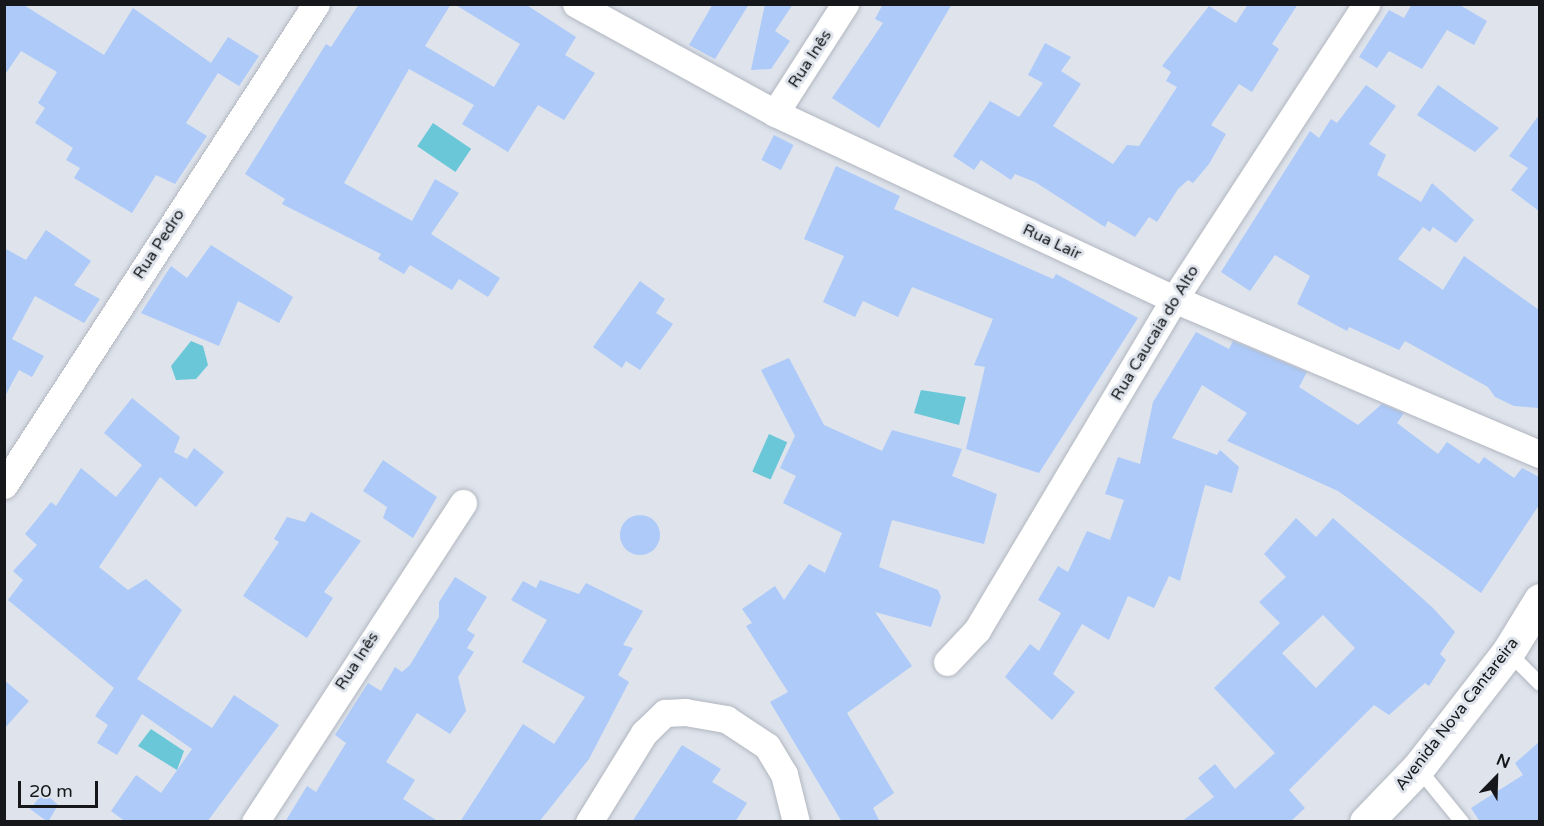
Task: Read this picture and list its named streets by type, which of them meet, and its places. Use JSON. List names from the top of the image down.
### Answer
{
  "streets": {
    "main road": ["Avenida Nova Cantareira"],
    "street": [
      "Rua Inês",
      "Rua Lair",
      "Rua Pedro",
      "Rua Caucaia do Alto"
    ]
  },
  "crossings": [
    ["Rua Inês", "Rua Lair"],
    ["Rua Lair", "Rua Caucaia do Alto"]
  ],
  "scale_bar": "20 m",
  "north": "top right"
}
